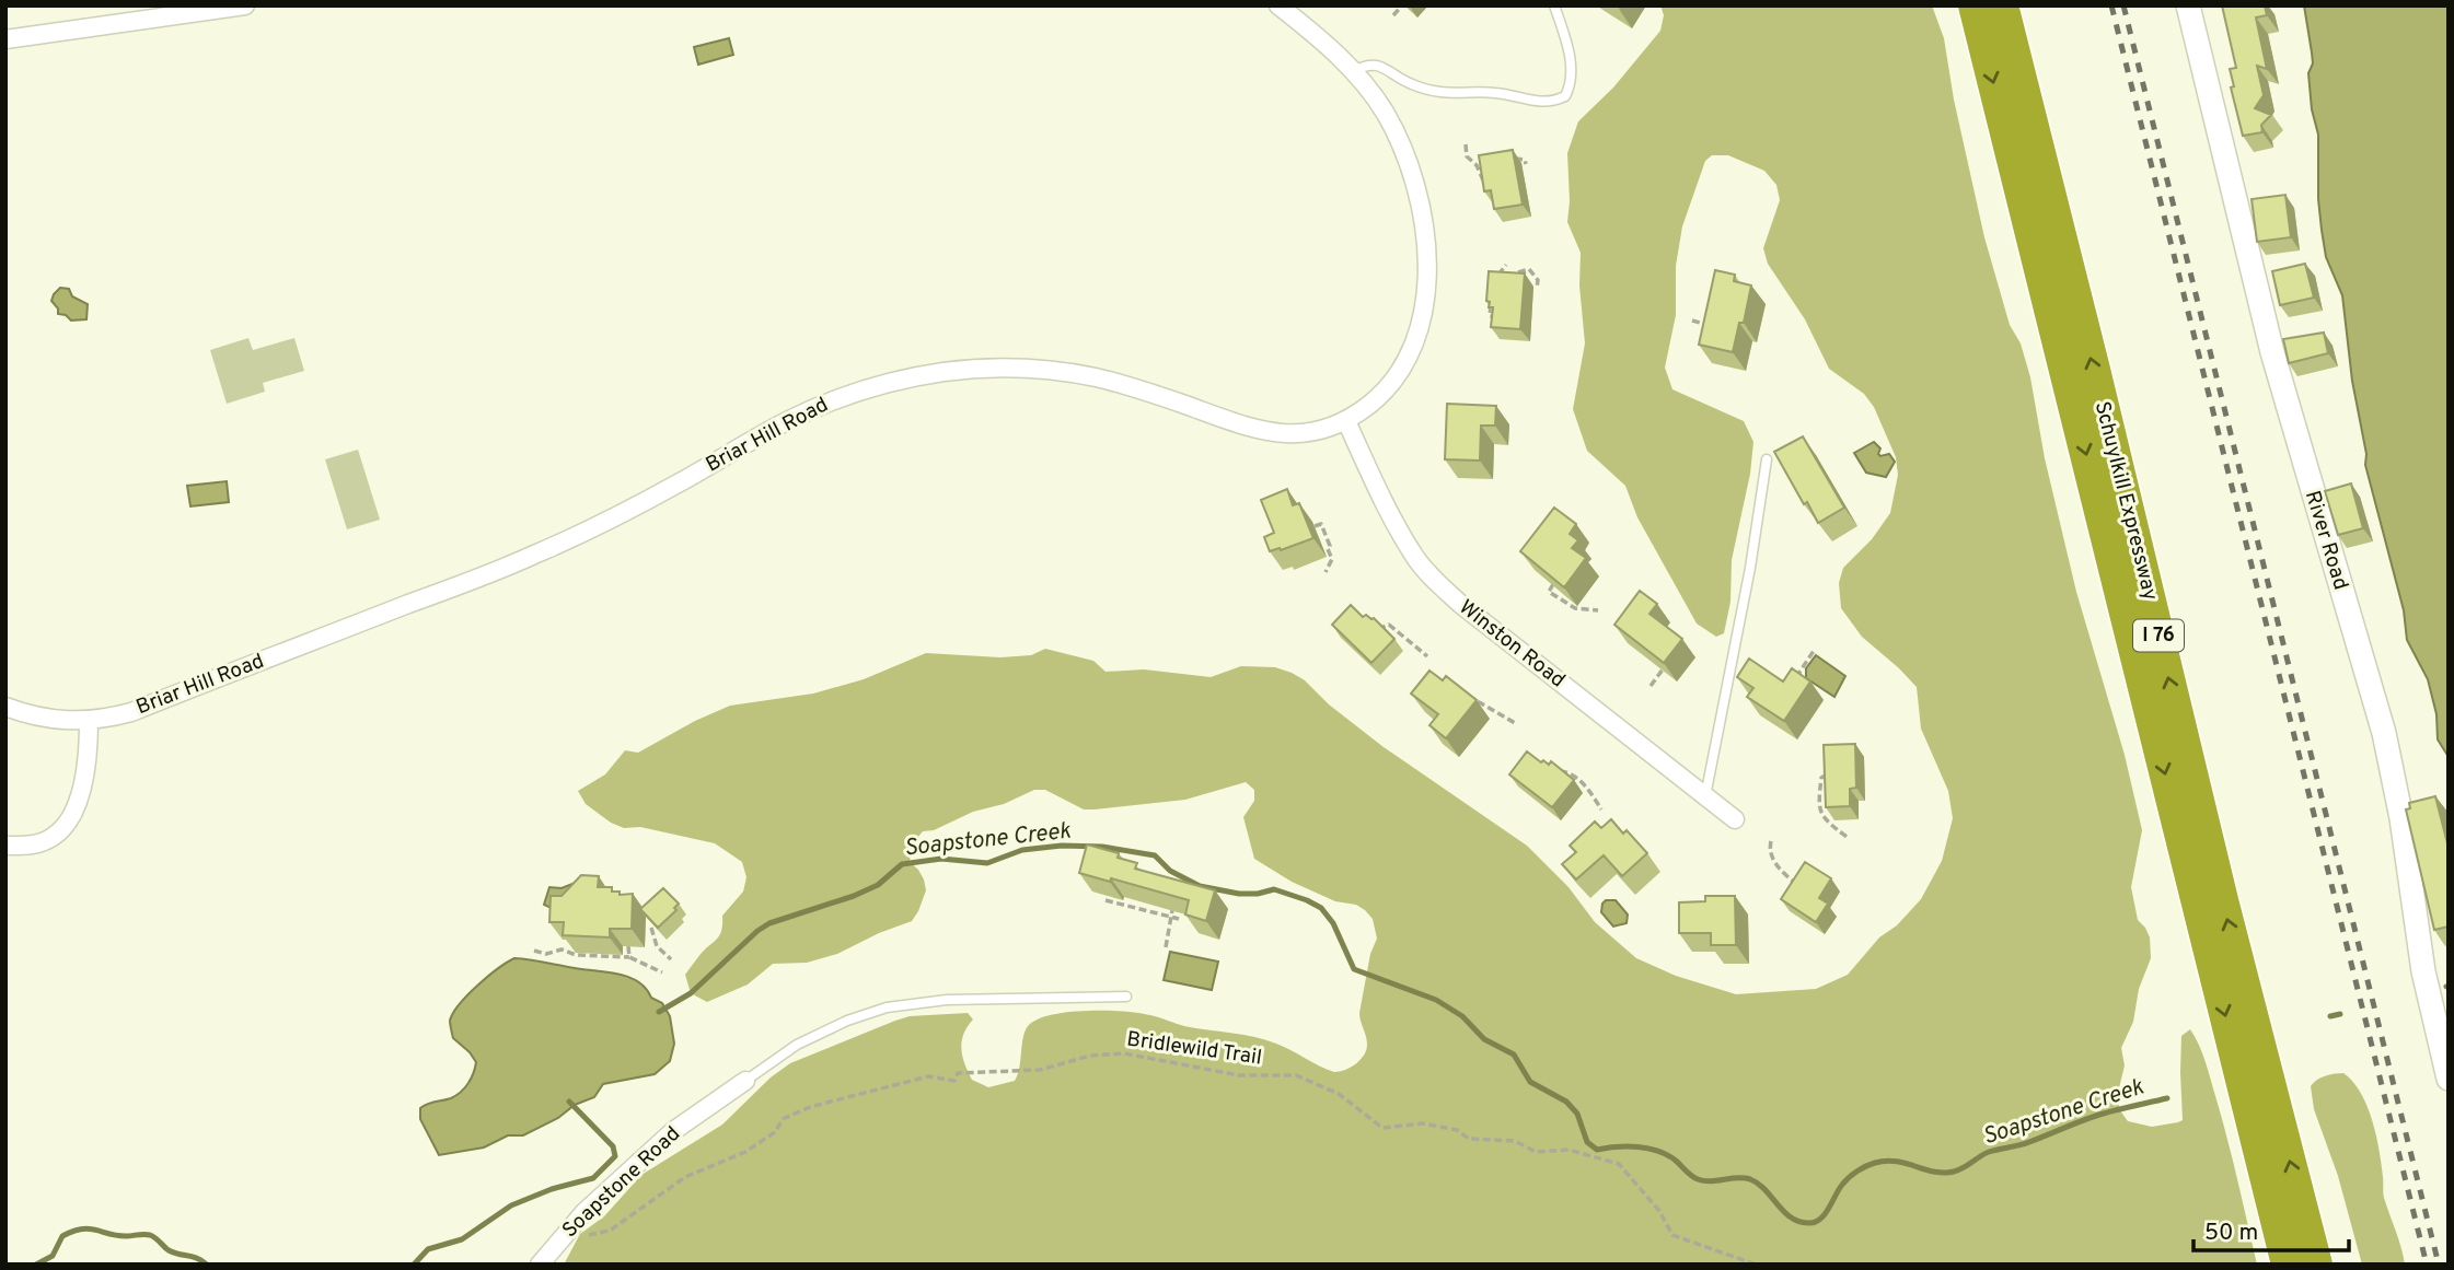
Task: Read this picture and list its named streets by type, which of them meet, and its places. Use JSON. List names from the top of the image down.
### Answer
{
  "streets": {
    "highway": ["Schuylkill Expressway", "I 76"],
    "street": [
      "Briar Hill Road",
      "River Road",
      "Winston Road",
      "Soapstone Road"
    ],
    "path": ["Bridlewild Trail"]
  },
  "crossings": [
    ["Briar Hill Road", "Winston Road"],
    ["Bridlewild Trail", "Soapstone Road"]
  ],
  "water": ["Soapstone Creek"],
  "scale_bar": "50 m"
}
